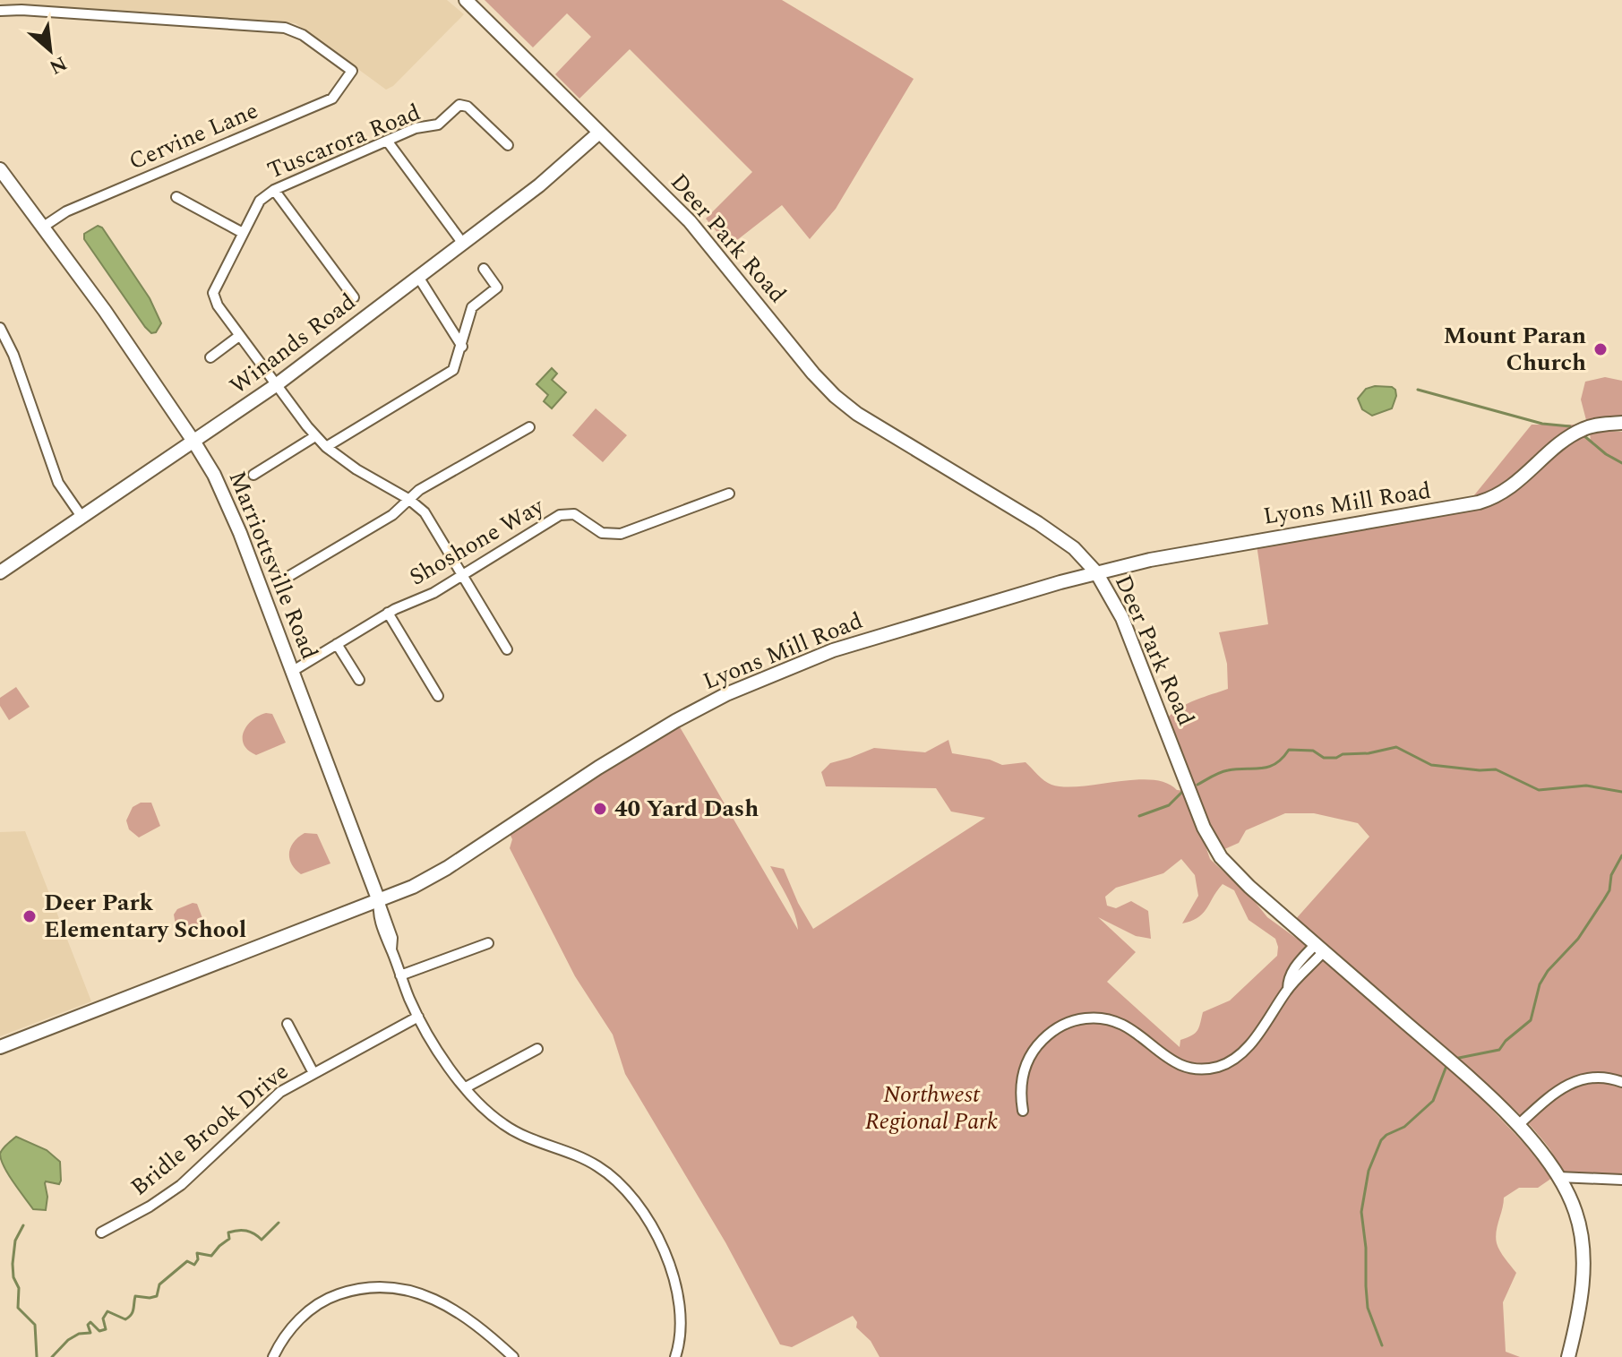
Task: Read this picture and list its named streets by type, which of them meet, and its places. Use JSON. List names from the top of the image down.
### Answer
{
  "streets": {
    "main road": [
      "Deer Park Road",
      "Winands Road",
      "Lyons Mill Road",
      "Marriottsville Road"
    ],
    "street": [
      "Cervine Lane",
      "Tuscarora Road",
      "Shoshone Way",
      "Bridle Brook Drive"
    ]
  },
  "crossings": [
    ["Cervine Lane", "Marriottsville Road"],
    ["Tuscarora Road", "Winands Road"],
    ["Tuscarora Road", "Shoshone Way"],
    ["Deer Park Road", "Winands Road"],
    ["Deer Park Road", "Lyons Mill Road"],
    ["Winands Road", "Marriottsville Road"],
    ["Lyons Mill Road", "Marriottsville Road"],
    ["Shoshone Way", "Marriottsville Road"],
    ["Marriottsville Road", "Bridle Brook Drive"]
  ],
  "parks": ["Northwest Regional Park"],
  "places": ["Mount Paran Church", "40 Yard Dash", "Deer Park Elementary School"],
  "north": "bottom right"
}
